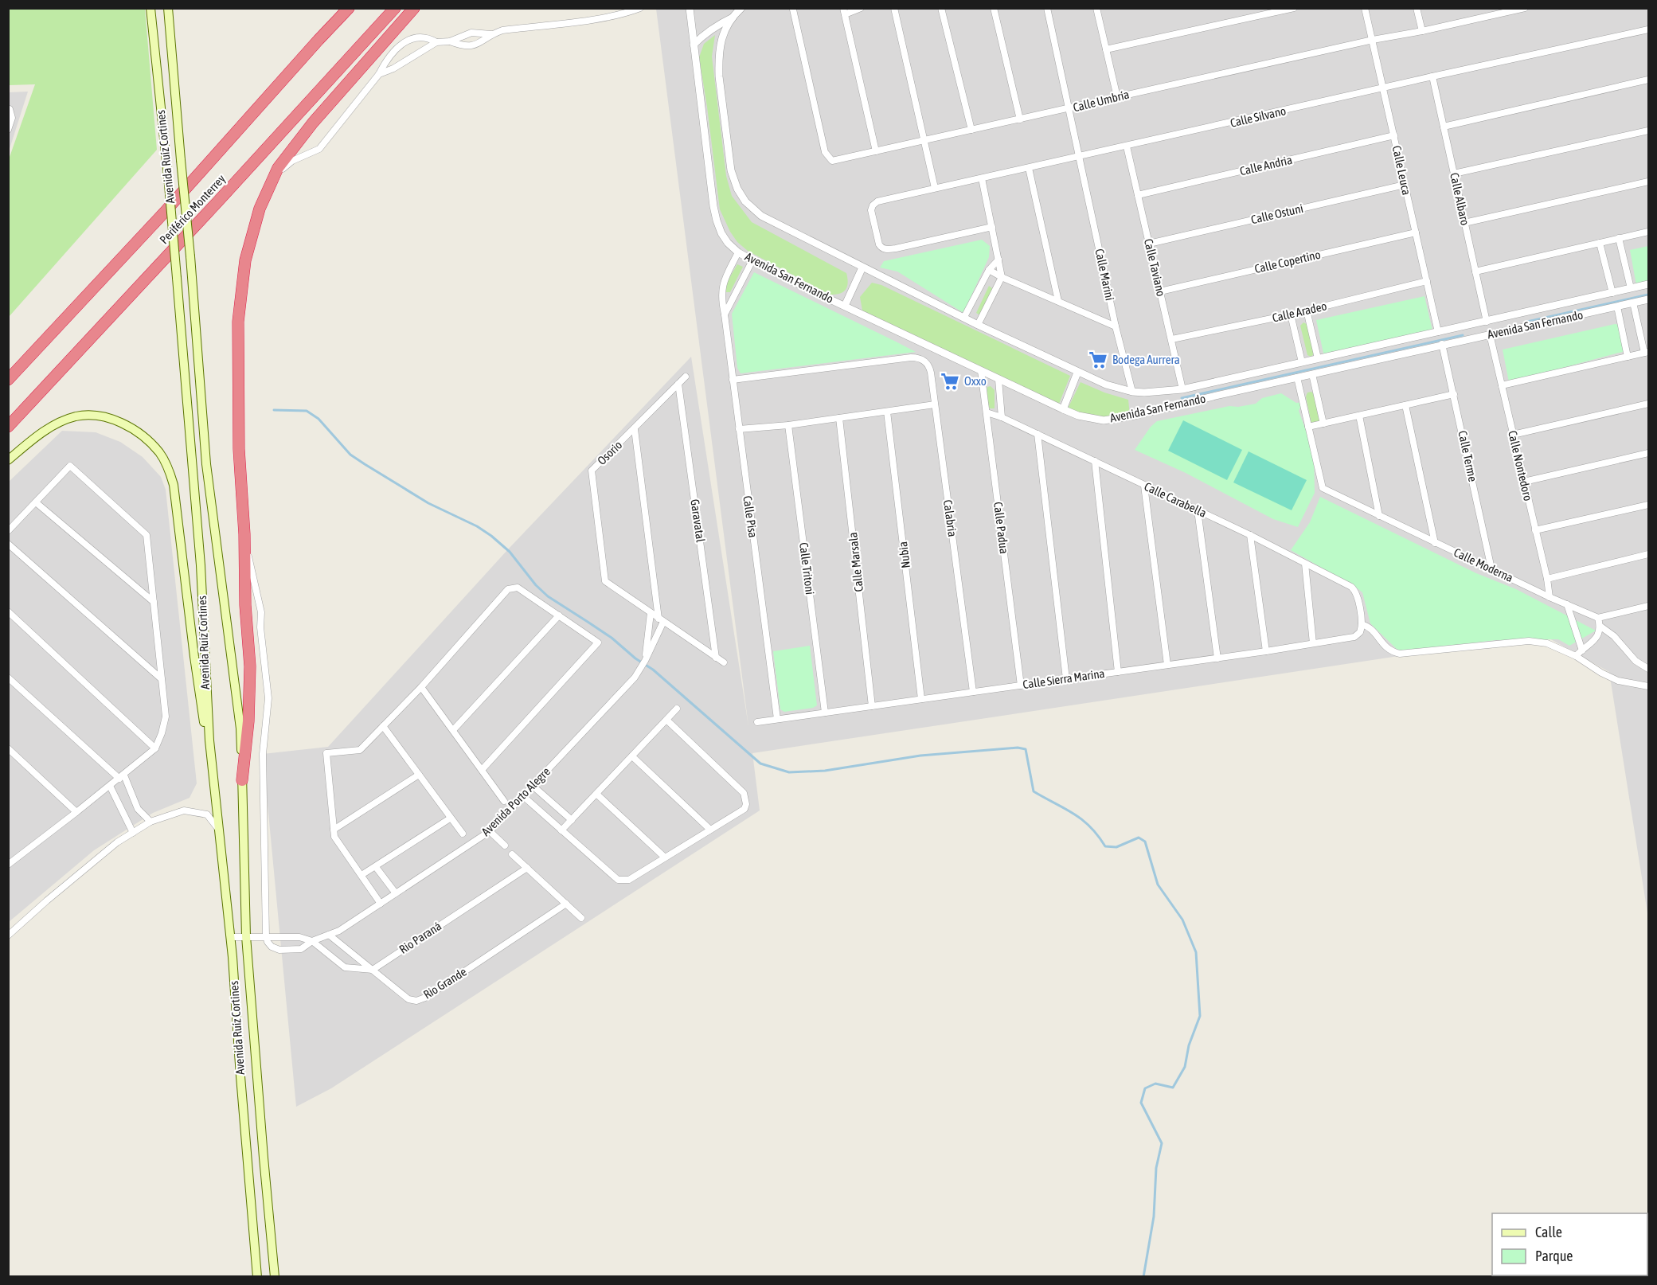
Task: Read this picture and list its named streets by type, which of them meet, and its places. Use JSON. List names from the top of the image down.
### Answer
{
  "streets": {
    "highway": ["Periférico Monterrey"],
    "main road": ["Avenida Ruíz Cortines"],
    "street": [
      "Calle Umbría",
      "Calle Silvano",
      "Calle Andria",
      "Calle Leuca",
      "Calle Albaro",
      "Calle Ostuni",
      "Calle Copertino",
      "Calle Taviano",
      "Calle Marini",
      "Avenida San Fernando",
      "Calle Aradeo",
      "Osorio",
      "Calle Terme",
      "Calle Nontedoro",
      "Calle Carabella",
      "Calle Pisa",
      "Calabria",
      "Garavatal",
      "Calle Padua",
      "Nubia",
      "Calle Marsala",
      "Calle Moderna",
      "Calle Tritoni",
      "Calle Sierra Marina",
      "Avenida Porto Alegre",
      "Rio Paraná",
      "Rio Grande"
    ]
  },
  "crossings": [
    ["Calle Umbría", "Calle Leuca"],
    ["Calle Umbría", "Calle Marini"],
    ["Calle Silvano", "Calle Leuca"],
    ["Calle Silvano", "Calle Albaro"],
    ["Calle Silvano", "Calle Taviano"],
    ["Calle Silvano", "Calle Marini"],
    ["Calle Andria", "Calle Leuca"],
    ["Calle Andria", "Calle Taviano"],
    ["Calle Leuca", "Calle Ostuni"],
    ["Calle Leuca", "Calle Copertino"],
    ["Calle Leuca", "Avenida San Fernando"],
    ["Calle Leuca", "Calle Aradeo"],
    ["Calle Albaro", "Avenida San Fernando"],
    ["Calle Ostuni", "Calle Taviano"],
    ["Calle Copertino", "Calle Taviano"],
    ["Calle Taviano", "Avenida San Fernando"],
    ["Calle Taviano", "Calle Aradeo"],
    ["Calle Marini", "Avenida San Fernando"],
    ["Avenida San Fernando", "Calle Terme"],
    ["Avenida San Fernando", "Calle Nontedoro"],
    ["Avenida San Fernando", "Calle Pisa"],
    ["Avenida San Fernando", "Calle Padua"],
    ["Osorio", "Garavatal"],
    ["Calle Terme", "Calle Moderna"],
    ["Calle Nontedoro", "Calle Moderna"],
    ["Calle Carabella", "Calle Padua"],
    ["Calle Carabella", "Calle Sierra Marina"],
    ["Calle Pisa", "Calabria"],
    ["Calle Pisa", "Calle Sierra Marina"],
    ["Calabria", "Calle Sierra Marina"],
    ["Calle Padua", "Calle Sierra Marina"],
    ["Nubia", "Calle Sierra Marina"],
    ["Calle Marsala", "Calle Sierra Marina"],
    ["Calle Tritoni", "Calle Sierra Marina"],
    ["Avenida Porto Alegre", "Rio Grande"],
    ["Rio Paraná", "Rio Grande"]
  ],
  "places": {
    "supermarket": ["Bodega Aurrera", "Oxxo"]
  },
  "legend": ["Calle", "Parque"]
}
